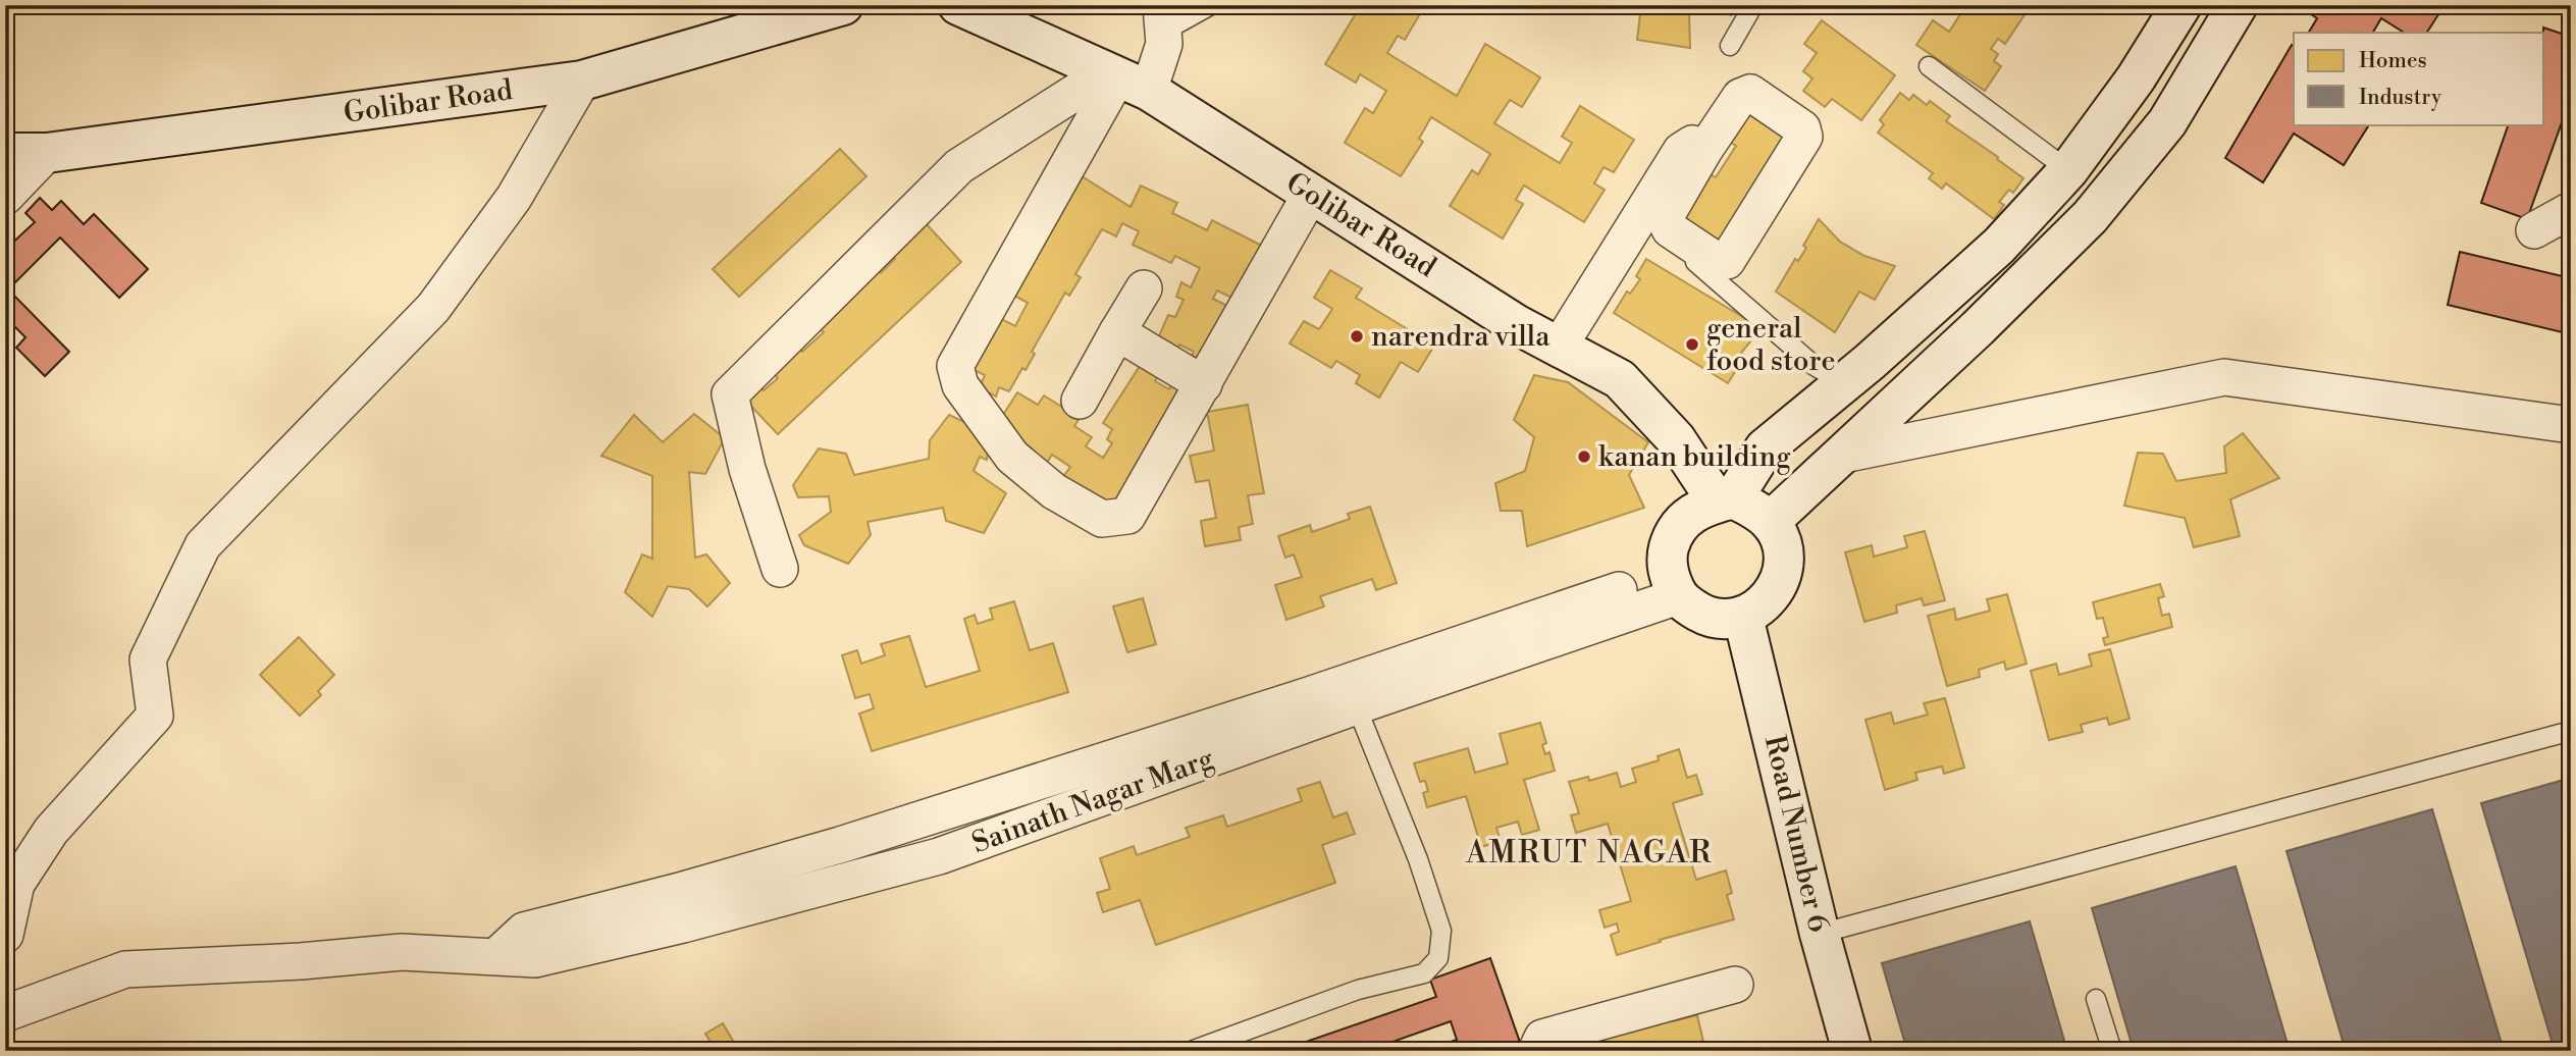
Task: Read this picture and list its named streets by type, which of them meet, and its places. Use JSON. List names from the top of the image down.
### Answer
{
  "streets": {
    "street": ["Golibar Road", "Sainath Nagar Marg", "Road Number 6"]
  },
  "crossings": [
    ["Golibar Road", "Sainath Nagar Marg"],
    ["Golibar Road", "Road Number 6"],
    ["Sainath Nagar Marg", "Road Number 6"]
  ],
  "districts": ["AMRUT NAGAR"],
  "places": ["narendra villa", "general food store", "kanan building"],
  "legend": ["Homes", "Industry"]
}
